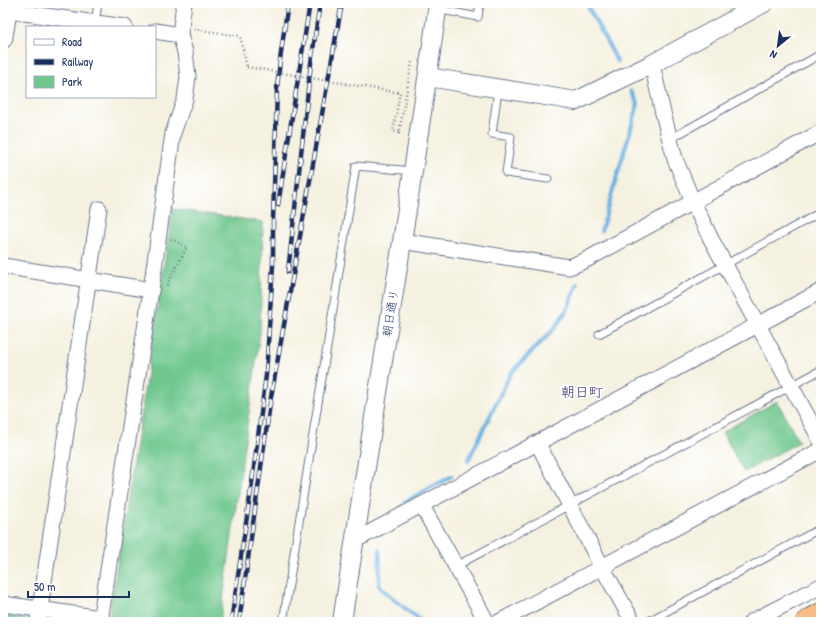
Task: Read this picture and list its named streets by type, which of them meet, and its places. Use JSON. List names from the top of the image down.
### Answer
{
  "streets": {
    "street": ["朝日通り"]
  },
  "districts": ["朝日町"],
  "legend": ["Road", "Railway", "Park"],
  "scale_bar": "50 m",
  "north": "bottom left"
}
